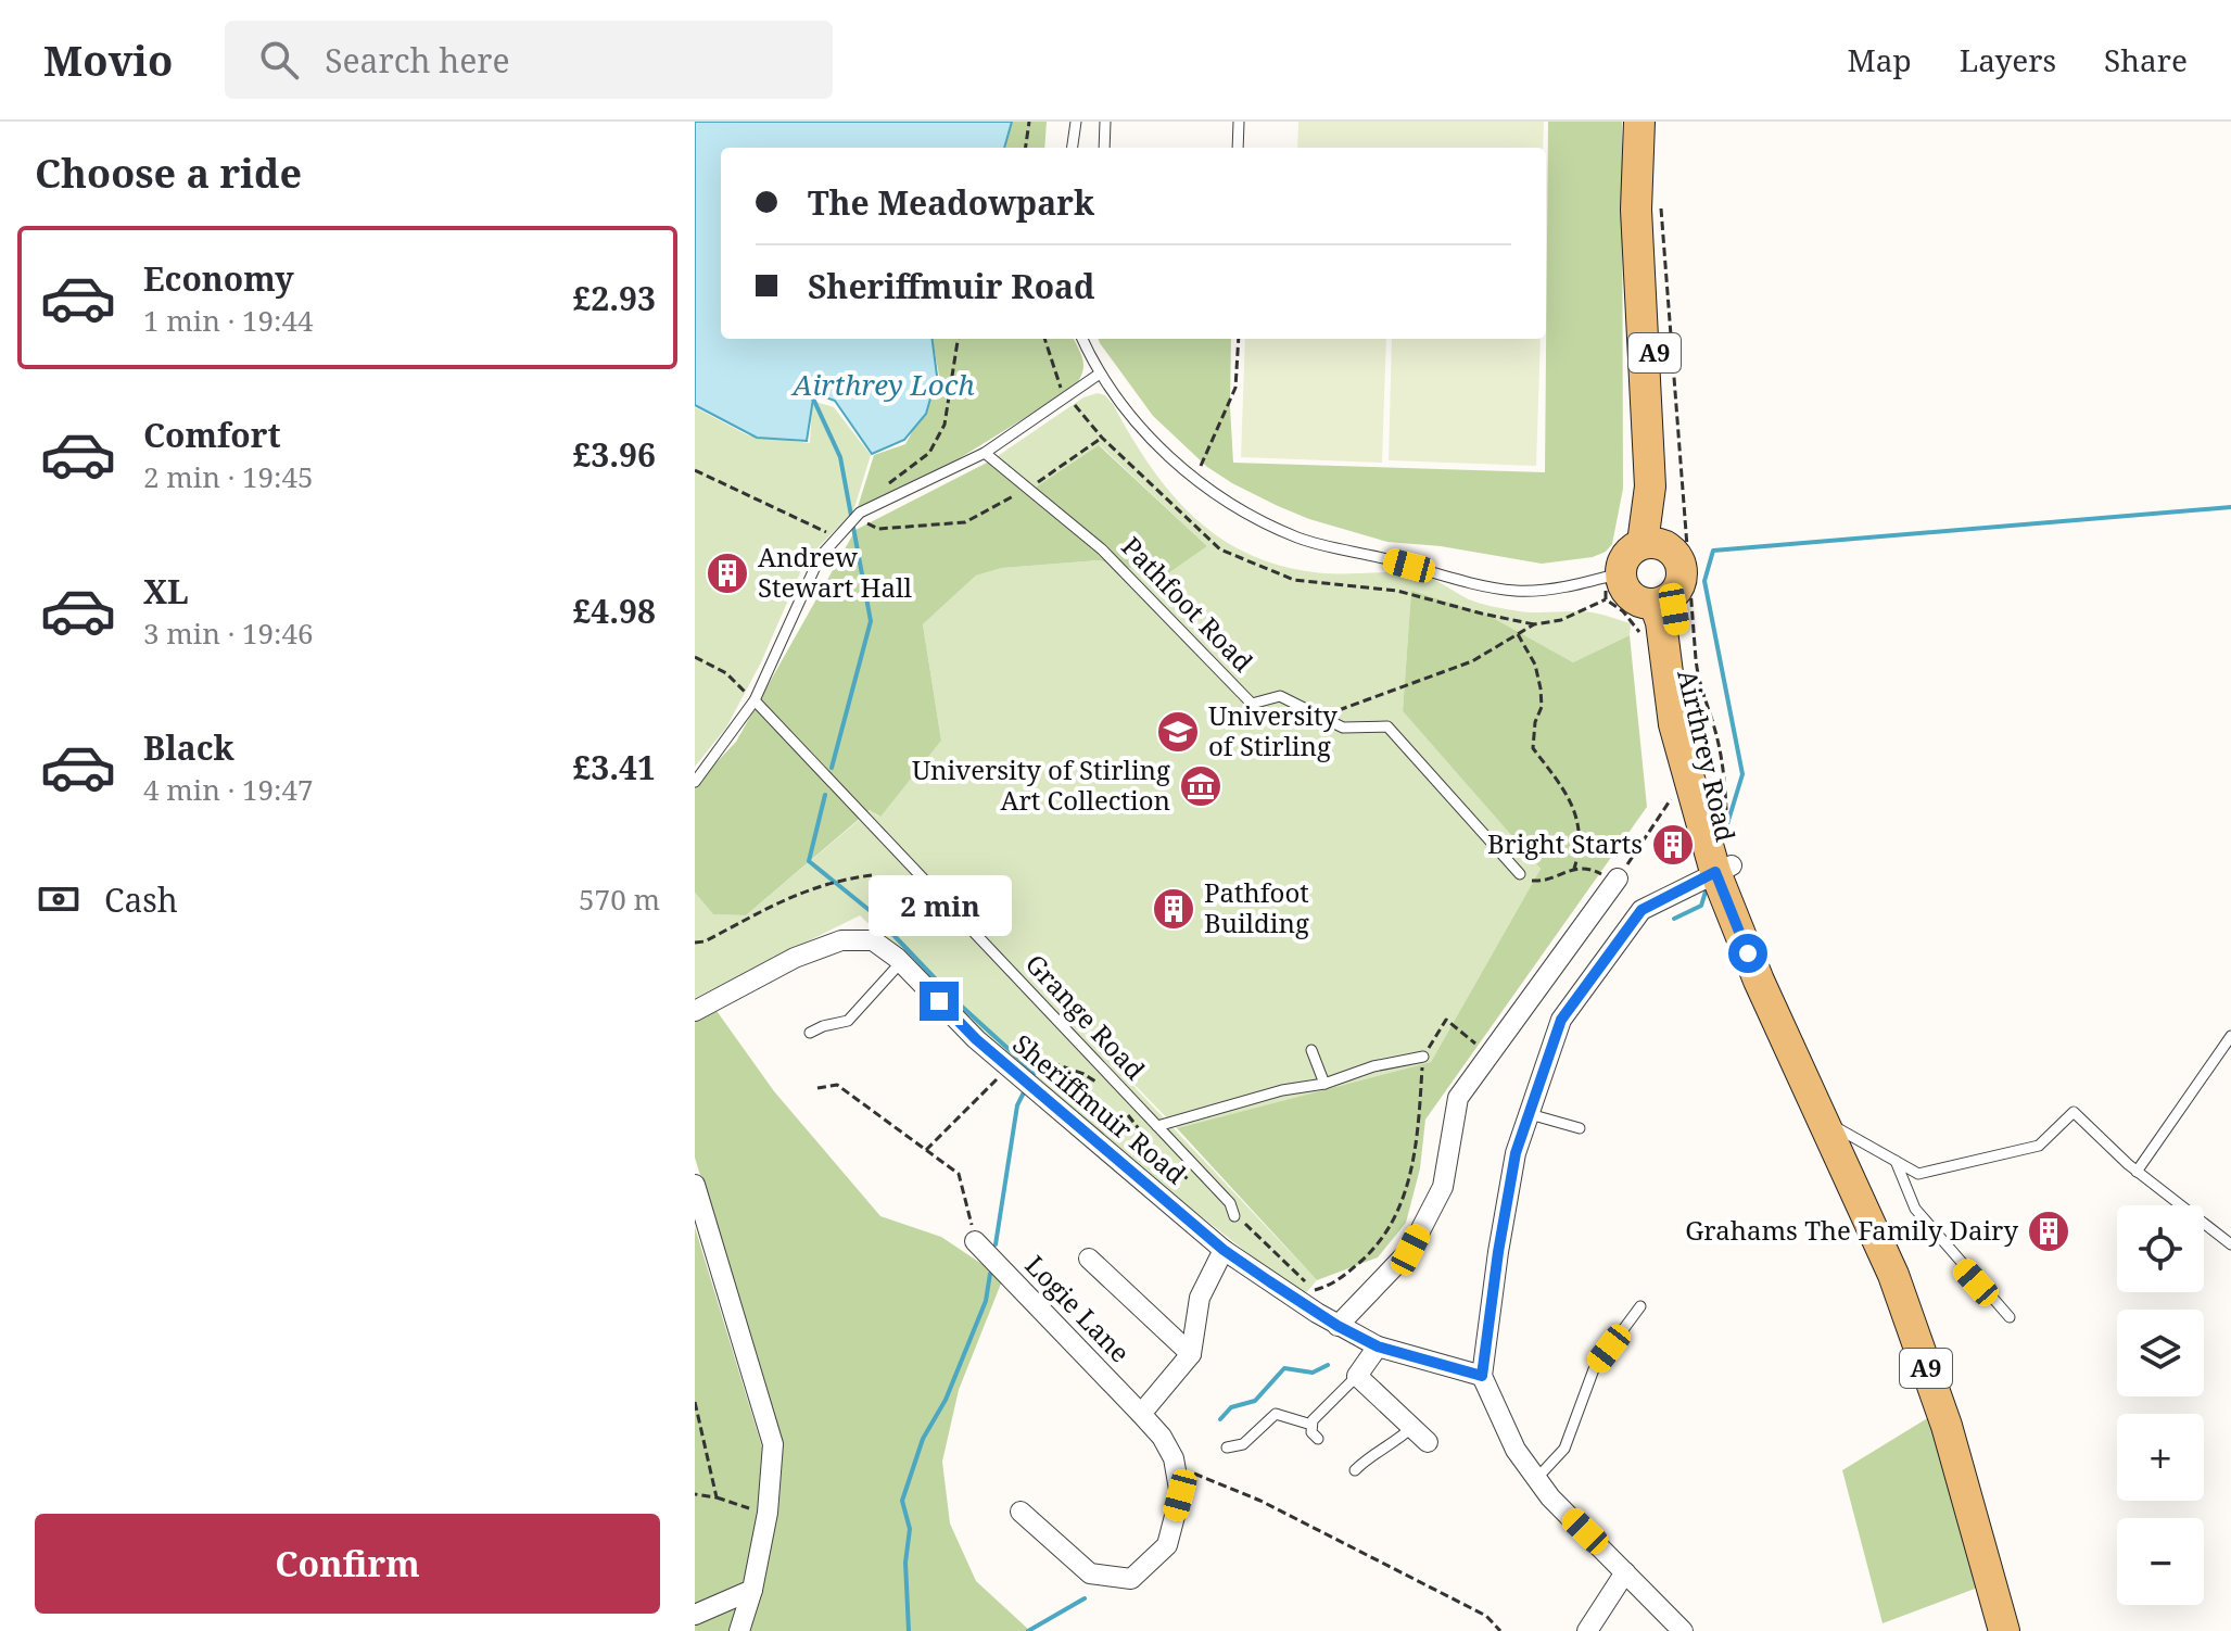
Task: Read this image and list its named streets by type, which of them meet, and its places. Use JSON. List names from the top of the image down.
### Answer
{
  "streets": {
    "main road": ["A9", "Airthrey Road"],
    "street": ["Sheriffmuir Road", "Logie Lane"],
    "lane": ["Pathfoot Road", "Grange Road"]
  },
  "crossings": [
    ["A9", "Airthrey Road"]
  ],
  "water": ["Airthrey Loch"],
  "places": {
    "building": [
      "Andrew Stewart Hall",
      "Bright Starts",
      "Pathfoot Building",
      "Grahams The Family Dairy"
    ],
    "school or university": ["University of Stirling"],
    "museum": ["University of Stirling Art Collection"]
  },
  "page": {
    "header": "Movio",
    "search": "Search here",
    "nav": ["Map", "Layers", "Share"],
    "heading": "Choose a ride",
    "banner": ["The Meadowpark", "Sheriffmuir Road"],
    "list": [
      {
        "name": "Economy",
        "note": "1 min · 19:44",
        "value": "£2.93"
      },
      {
        "name": "Comfort",
        "note": "2 min · 19:45",
        "value": "£3.96"
      },
      {
        "name": "XL",
        "note": "3 min · 19:46",
        "value": "£4.98"
      },
      {
        "name": "Black",
        "note": "4 min · 19:47",
        "value": "£3.41"
      }
    ],
    "pay": ["Cash", "570 m"],
    "bubble": "2 min",
    "map_buttons": ["+", "−"],
    "buttons": "Confirm"
  }
}
